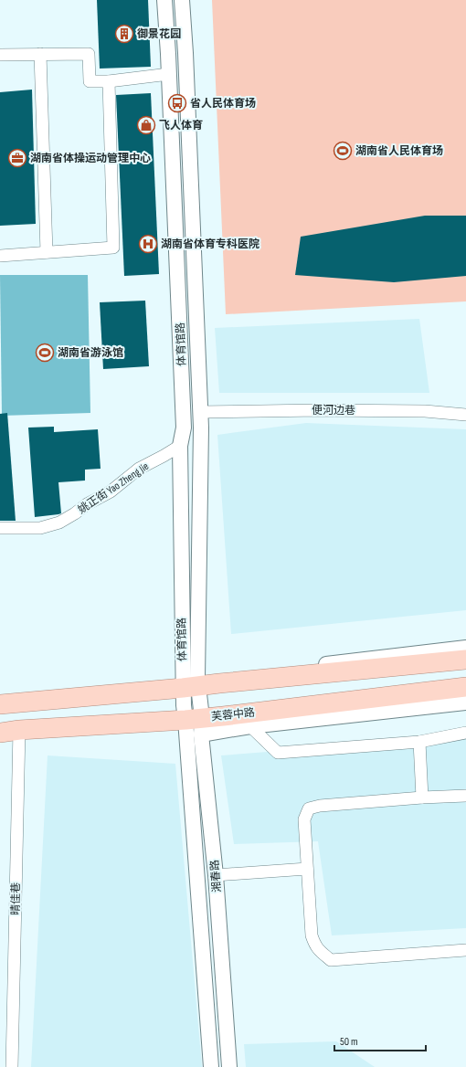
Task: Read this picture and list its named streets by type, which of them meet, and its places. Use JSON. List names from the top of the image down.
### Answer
{
  "streets": {
    "main road": ["芙蓉中路"],
    "street": [
      "体育馆路",
      "便河边巷",
      "姚正街 Yao Zheng Jie",
      "湘春路",
      "晴佳巷"
    ]
  },
  "crossings": [
    ["体育馆路", "便河边巷"],
    ["体育馆路", "姚正街 Yao Zheng Jie"],
    ["体育馆路", "湘春路"],
    ["芙蓉中路", "湘春路"],
    ["芙蓉中路", "晴佳巷"]
  ],
  "places": {
    "building": ["御景花园"],
    "bus stop": ["省人民体育场"],
    "shop": ["飞人体育"],
    "sports": ["湖南省人民体育场", "湖南省游泳馆"],
    "office": ["湖南省体操运动管理中心"],
    "hospital": ["湖南省体育专科医院"]
  },
  "scale_bar": "50 m"
}
